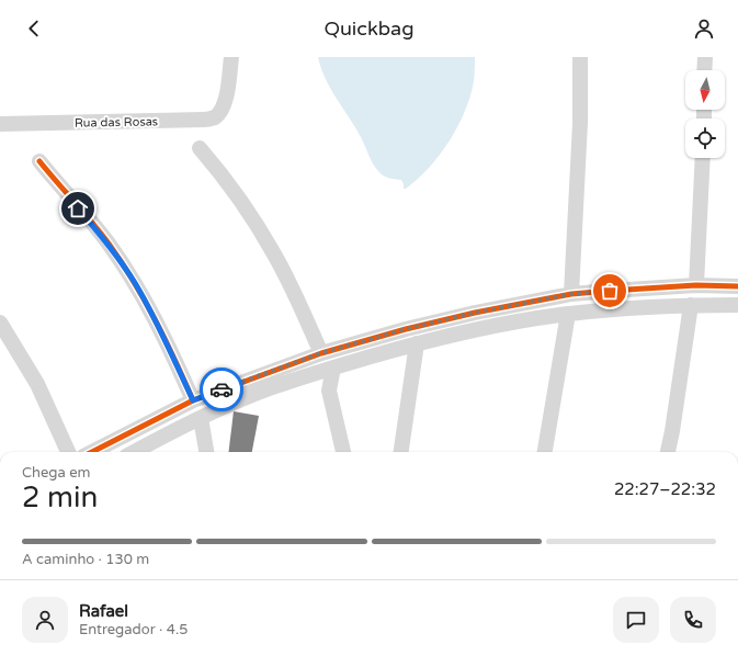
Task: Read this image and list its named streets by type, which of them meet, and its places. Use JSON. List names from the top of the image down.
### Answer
{
  "streets": {
    "street": ["Rua das Rosas"]
  },
  "north": "bottom",
  "page": {
    "header": "Quickbag",
    "heading": ["2 min", "Chega em", "22:27–22:32"],
    "panel": ["Rafael", "Entregador · 4.5"],
    "bar": "A caminho · 130 m"
  }
}
